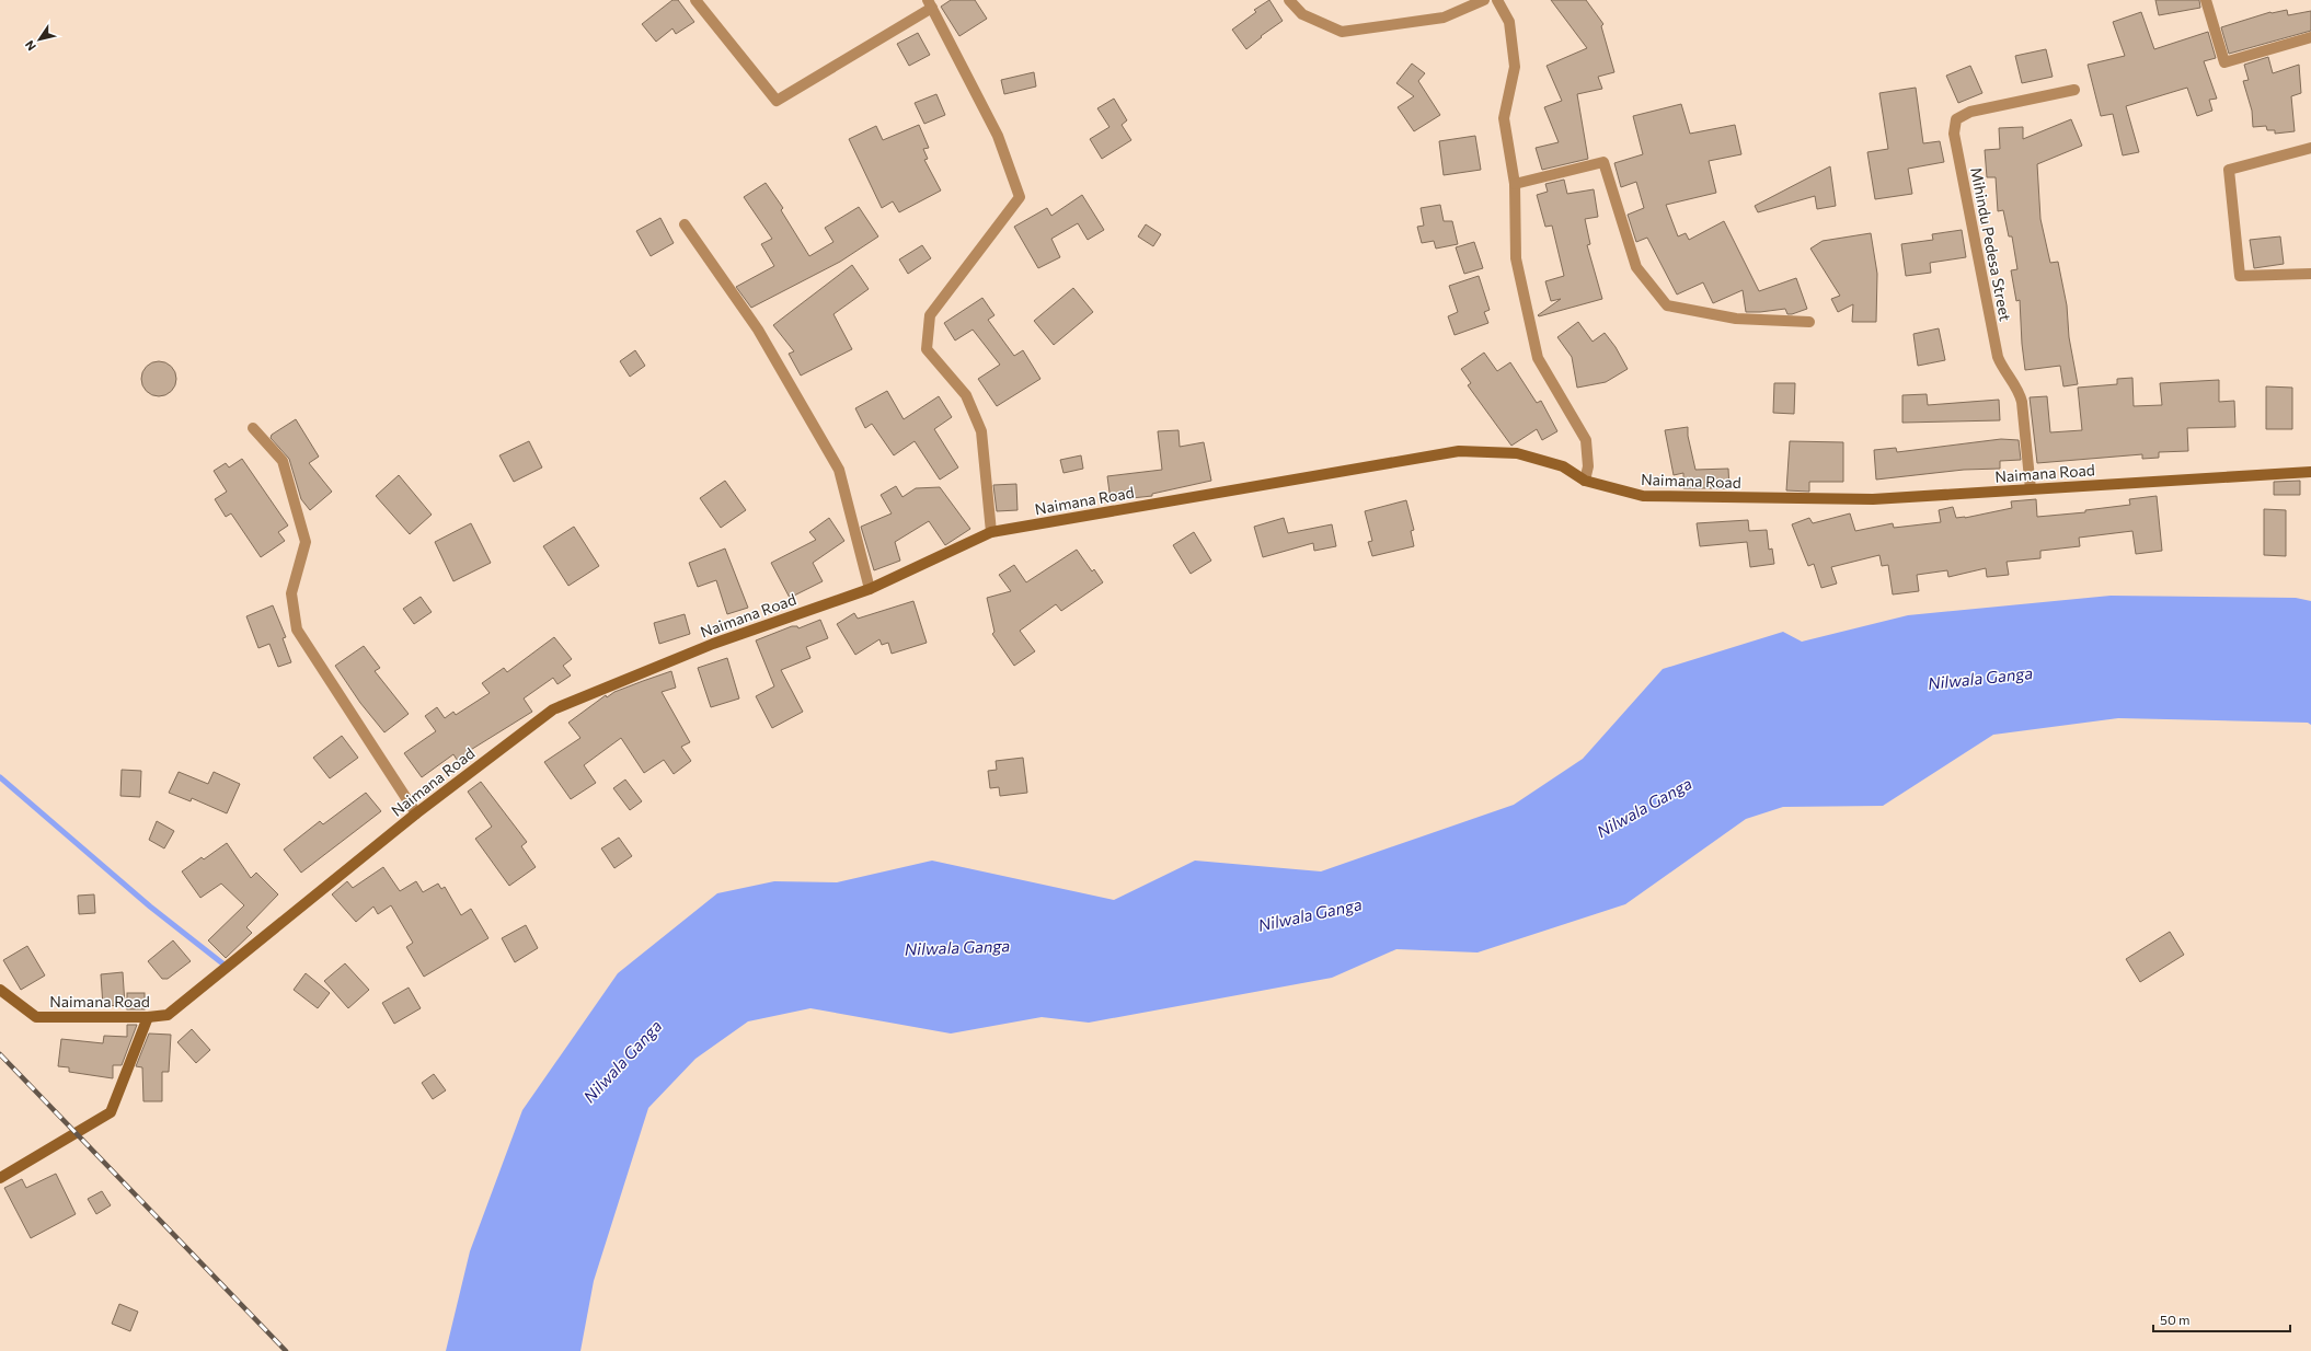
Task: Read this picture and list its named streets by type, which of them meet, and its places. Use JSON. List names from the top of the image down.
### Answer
{
  "streets": {
    "street": ["Mihindu Pedesa Street", "Naimana Road"]
  },
  "crossings": [
    ["Mihindu Pedesa Street", "Naimana Road"]
  ],
  "water": ["Nilwala Ganga"],
  "scale_bar": "50 m",
  "north": "bottom left"
}
